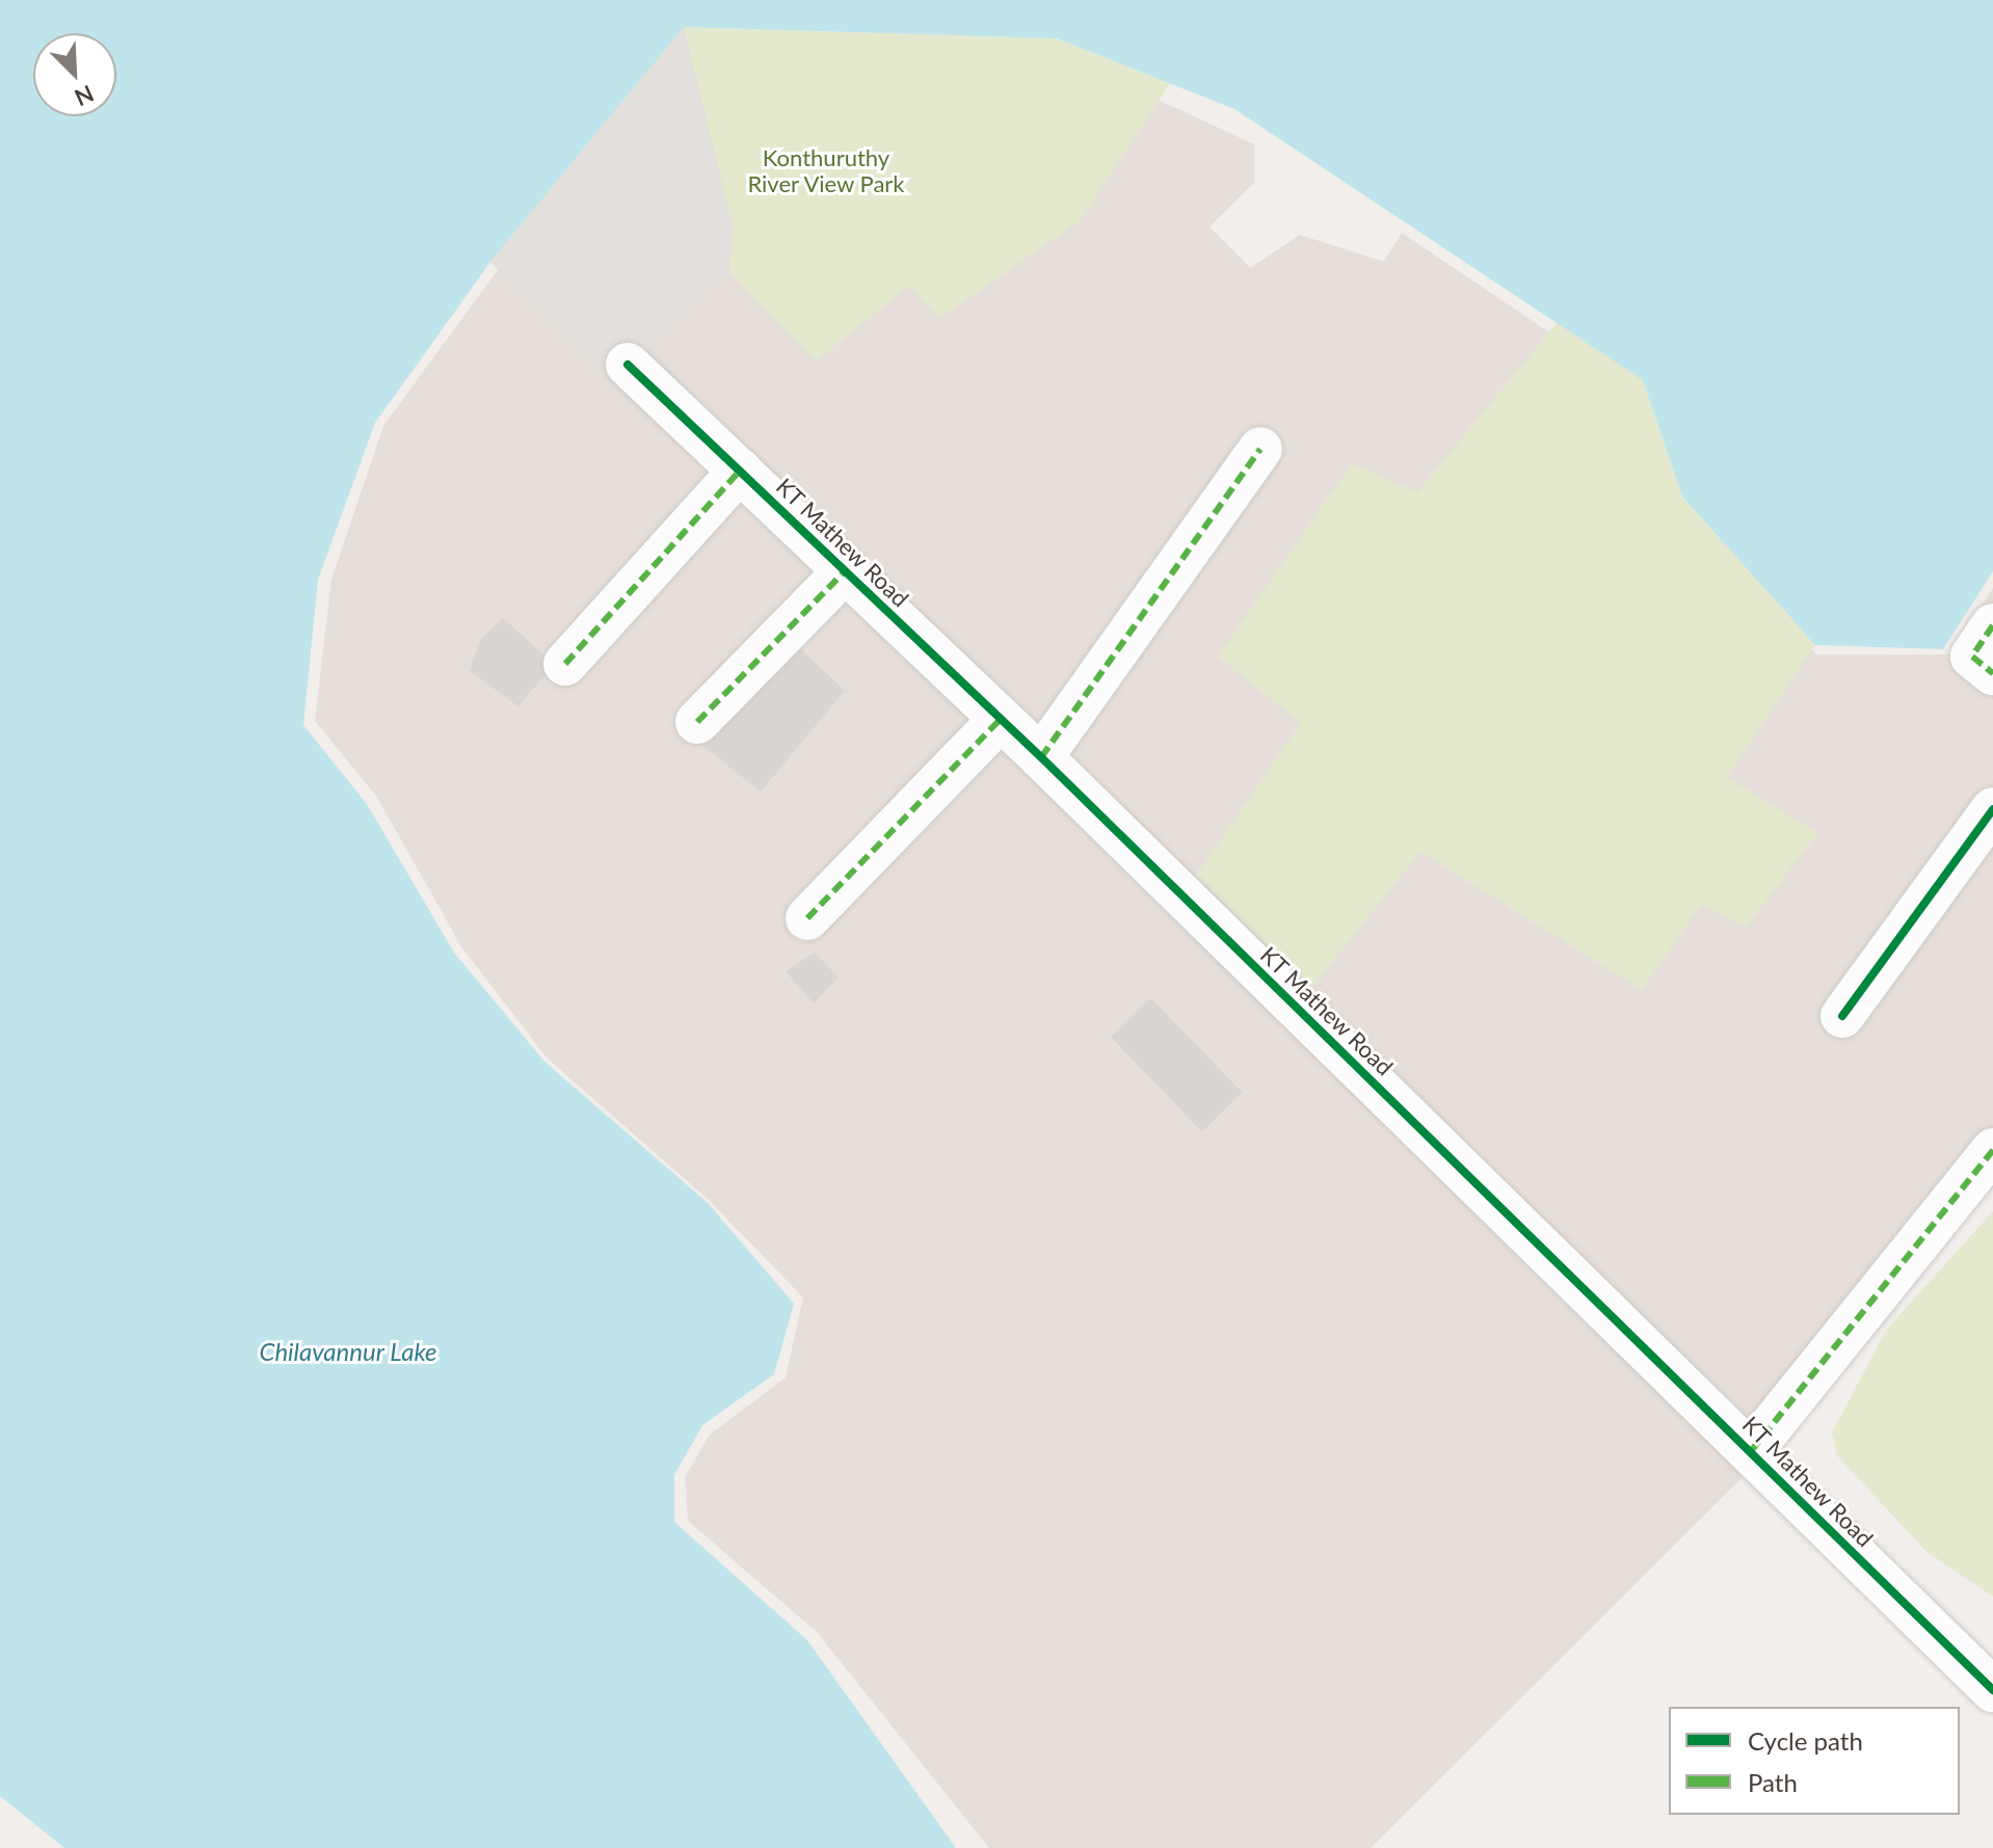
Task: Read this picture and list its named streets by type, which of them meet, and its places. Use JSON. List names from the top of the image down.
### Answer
{
  "streets": {
    "street": ["KT Mathew Road"]
  },
  "water": ["Chilavannur Lake"],
  "parks": ["Konthuruthy River View Park"],
  "legend": ["Cycle path", "Path"],
  "north": "bottom right"
}
